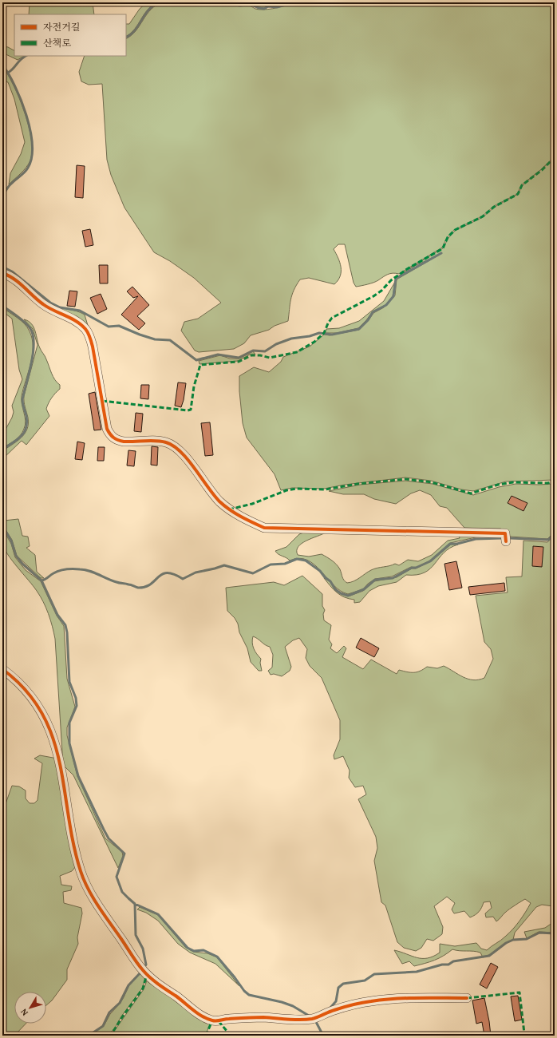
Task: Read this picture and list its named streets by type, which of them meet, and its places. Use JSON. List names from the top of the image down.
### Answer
{
  "legend": ["자전거길", "산책로"],
  "north": "bottom left"
}
